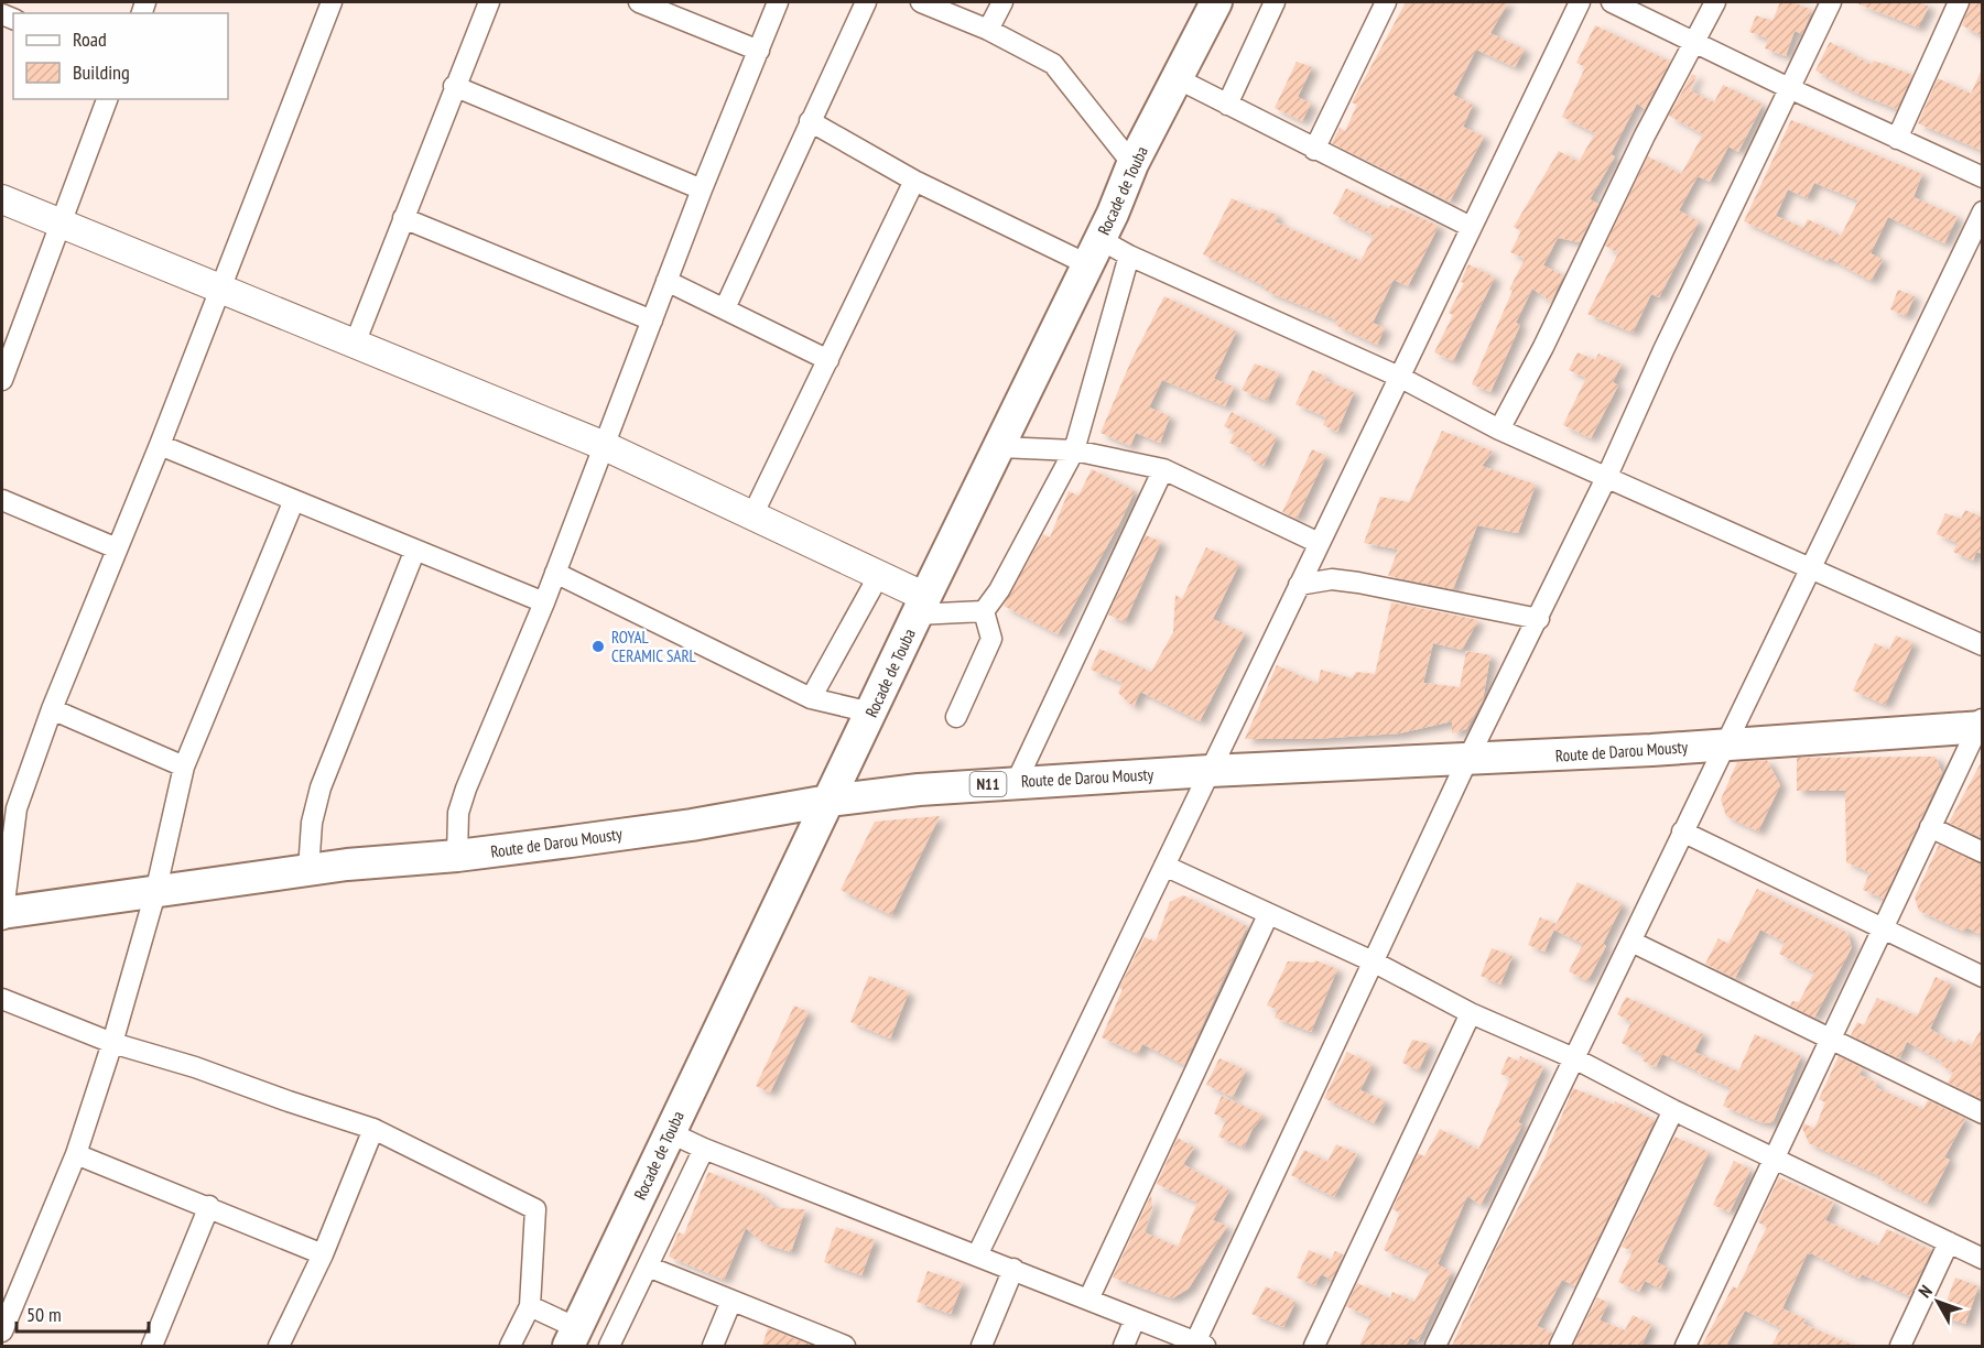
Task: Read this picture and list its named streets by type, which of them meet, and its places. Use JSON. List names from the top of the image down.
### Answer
{
  "streets": {
    "main road": ["Rocade de Touba", "Route de Darou Mousty", "N11"]
  },
  "crossings": [
    ["Rocade de Touba", "Route de Darou Mousty"]
  ],
  "places": ["ROYAL CERAMIC SARL"],
  "legend": ["Road", "Building"],
  "scale_bar": "50 m",
  "north": "top left"
}
